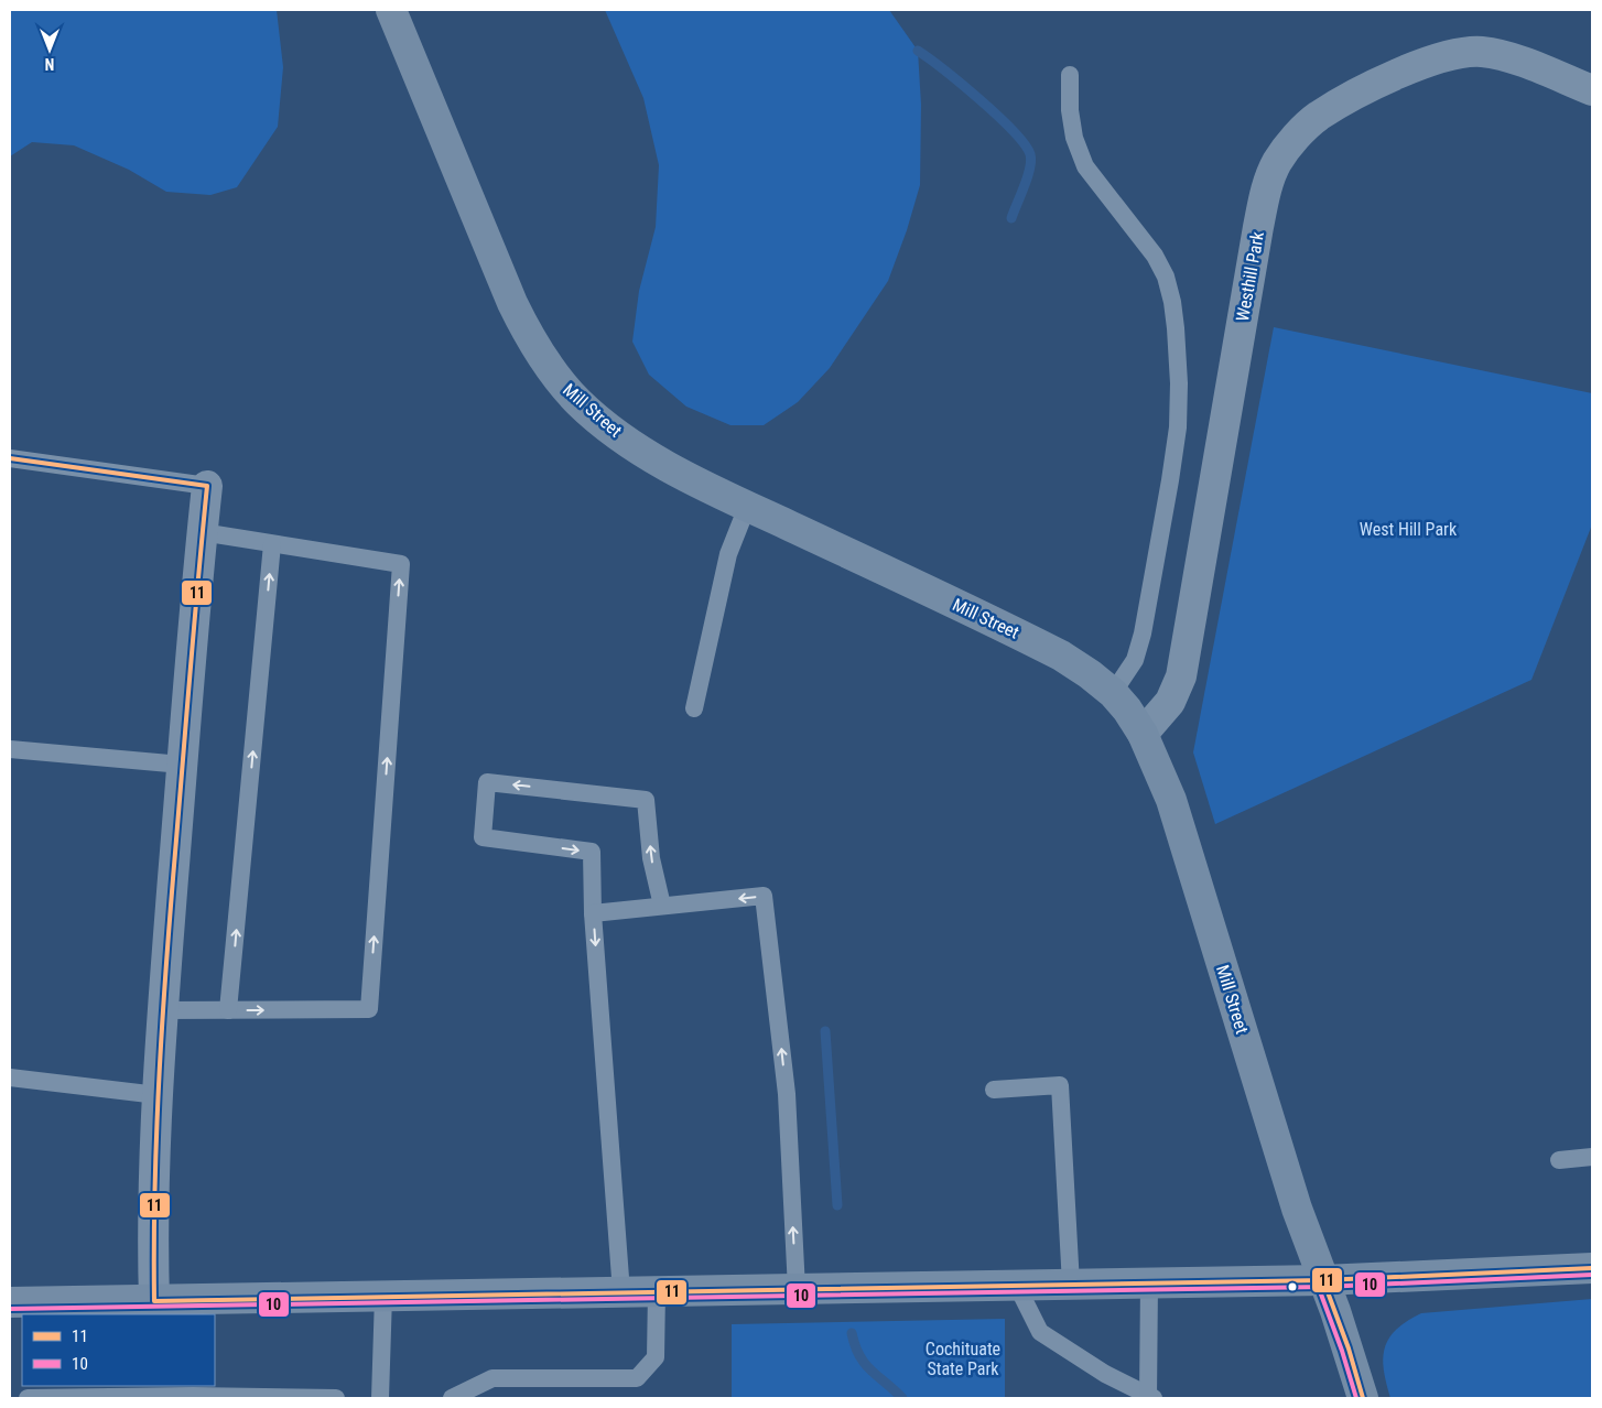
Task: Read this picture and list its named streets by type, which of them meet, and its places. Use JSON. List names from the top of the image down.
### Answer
{
  "streets": {
    "street": ["Westhill Park", "Mill Street"]
  },
  "crossings": [
    ["Westhill Park", "Mill Street"]
  ],
  "parks": ["West Hill Park", "Cochituate State Park"],
  "lines": ["transit line 11", "transit line 10"],
  "legend": ["11", "10"],
  "north": "bottom"
}
